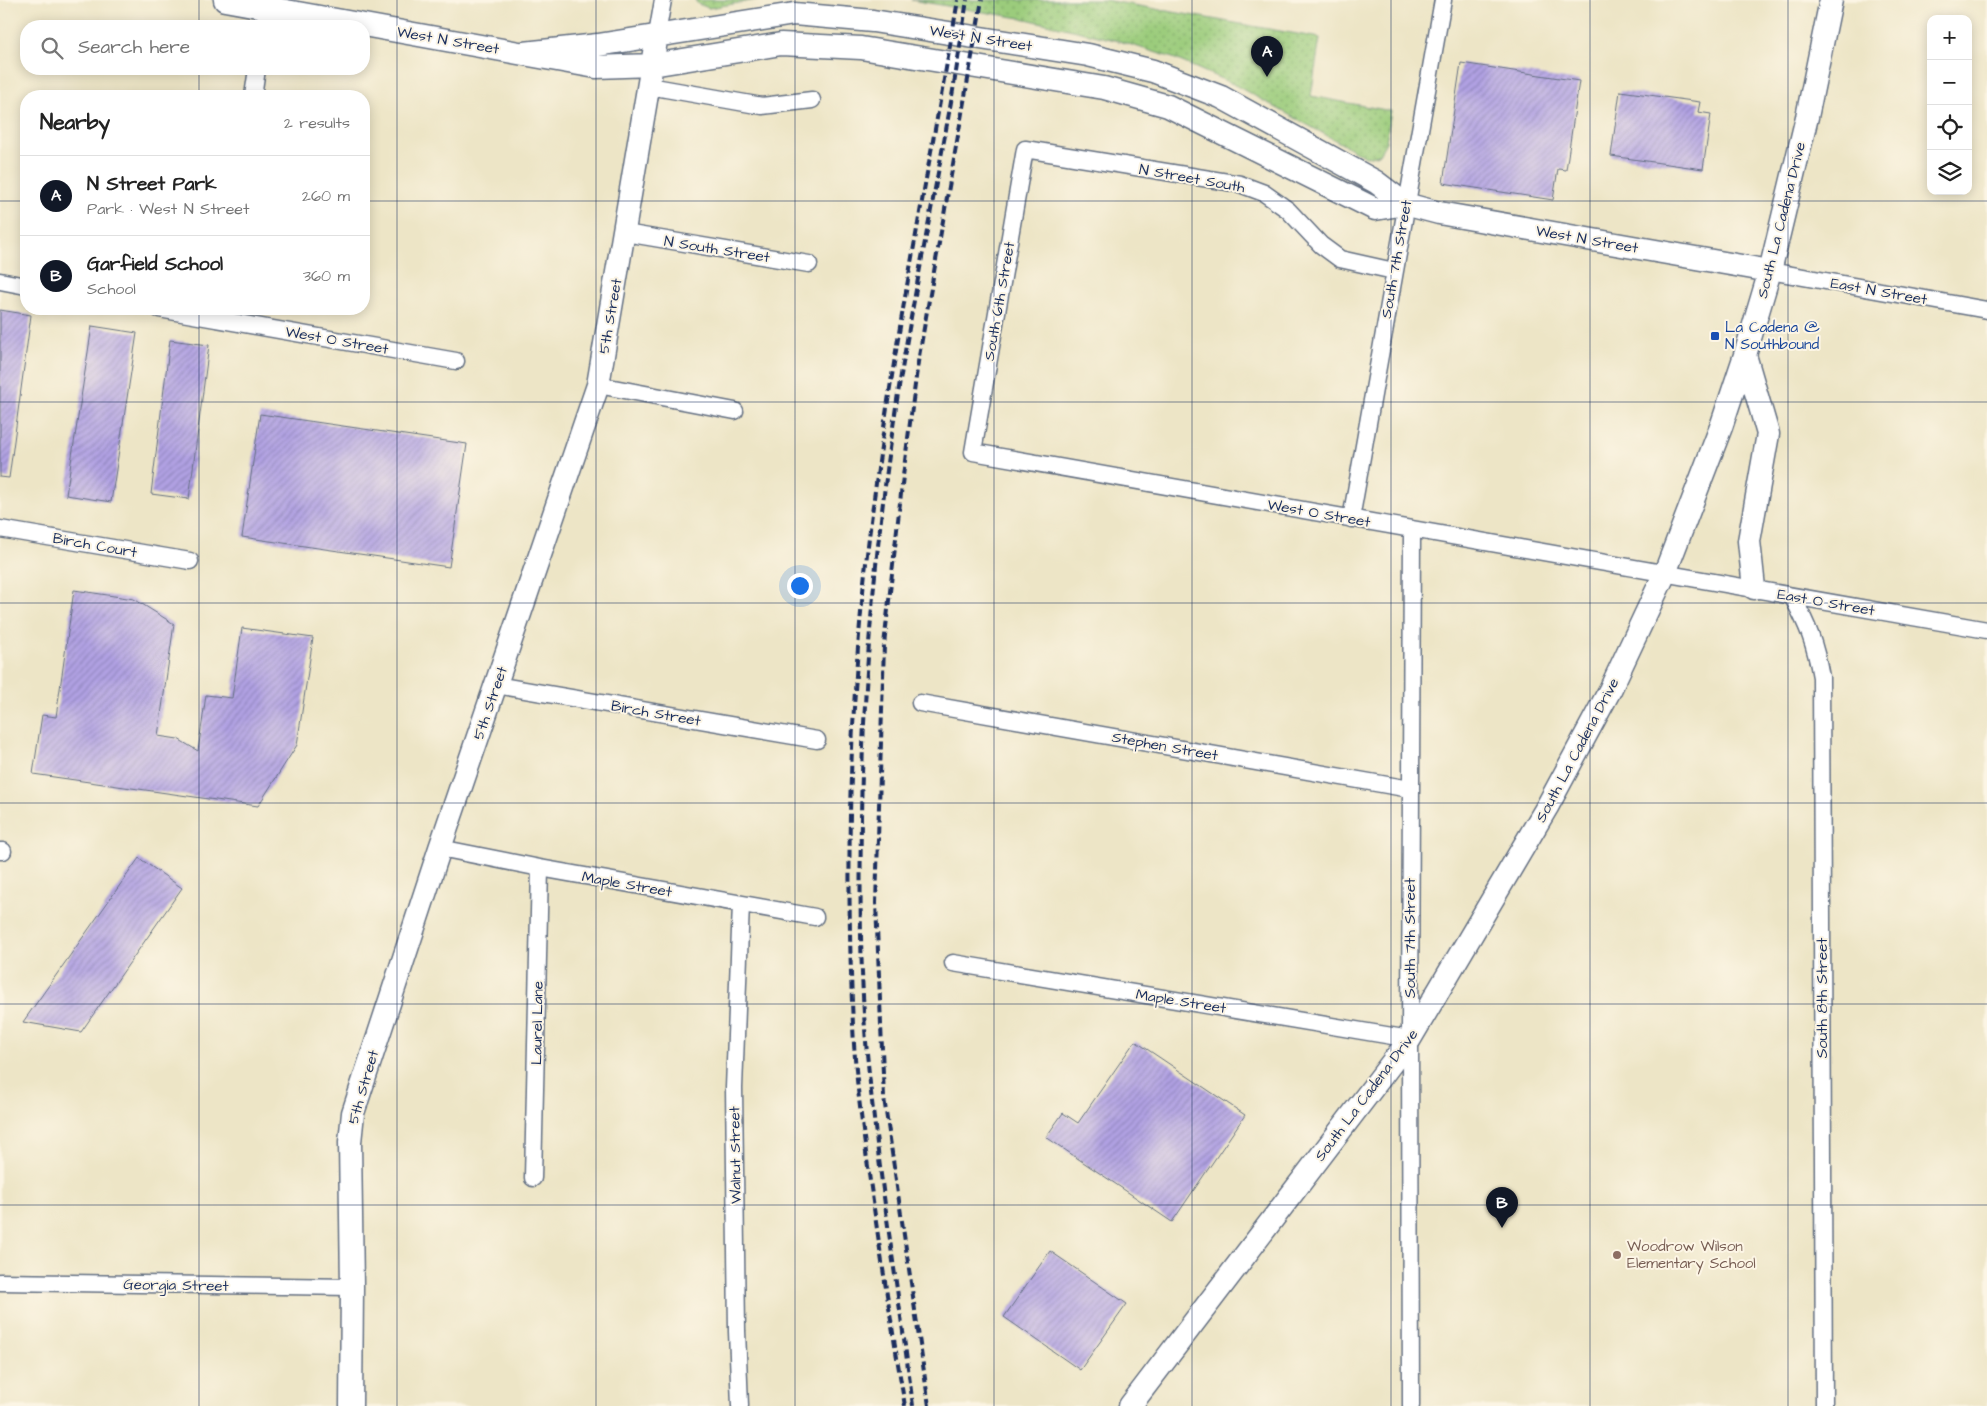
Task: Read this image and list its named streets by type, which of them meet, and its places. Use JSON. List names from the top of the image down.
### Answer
{
  "streets": {
    "street": [
      "West N Street",
      "N Street South",
      "South La Cadena Drive",
      "N South Street",
      "South 7th Street",
      "East N Street",
      "South 6th Street",
      "5th Street",
      "West O Street",
      "Birch Court",
      "East O Street",
      "Birch Street",
      "Stephen Street",
      "Maple Street",
      "South 8th Street",
      "Laurel Lane",
      "Walnut Street",
      "Georgia Street"
    ]
  },
  "crossings": [
    ["West N Street", "South La Cadena Drive"],
    ["West N Street", "South 7th Street"],
    ["West N Street", "East N Street"],
    ["West N Street", "5th Street"],
    ["N Street South", "South 7th Street"],
    ["N Street South", "South 6th Street"],
    ["South La Cadena Drive", "South 7th Street"],
    ["South La Cadena Drive", "East N Street"],
    ["South La Cadena Drive", "West O Street"],
    ["South La Cadena Drive", "East O Street"],
    ["South La Cadena Drive", "Maple Street"],
    ["N South Street", "5th Street"],
    ["South 7th Street", "West O Street"],
    ["South 7th Street", "Stephen Street"],
    ["South 7th Street", "Maple Street"],
    ["South 6th Street", "West O Street"],
    ["5th Street", "Birch Street"],
    ["5th Street", "Maple Street"],
    ["5th Street", "Georgia Street"],
    ["West O Street", "East O Street"],
    ["East O Street", "South 8th Street"],
    ["Maple Street", "Laurel Lane"],
    ["Maple Street", "Walnut Street"]
  ],
  "places": {
    "transit": ["La Cadena @ N Southbound"],
    "other": ["Woodrow Wilson Elementary School"]
  },
  "page": {
    "map_buttons": ["+", "−"],
    "search": "Search here",
    "pins": ["A", "B"],
    "heading": ["Nearby", "2 results"],
    "list": [
      {
        "mark": "A",
        "name": "N Street Park",
        "note": "Park · West N Street",
        "value": "260 m"
      },
      {
        "mark": "B",
        "name": "Garfield School",
        "note": "School",
        "value": "360 m"
      }
    ]
  }
}
